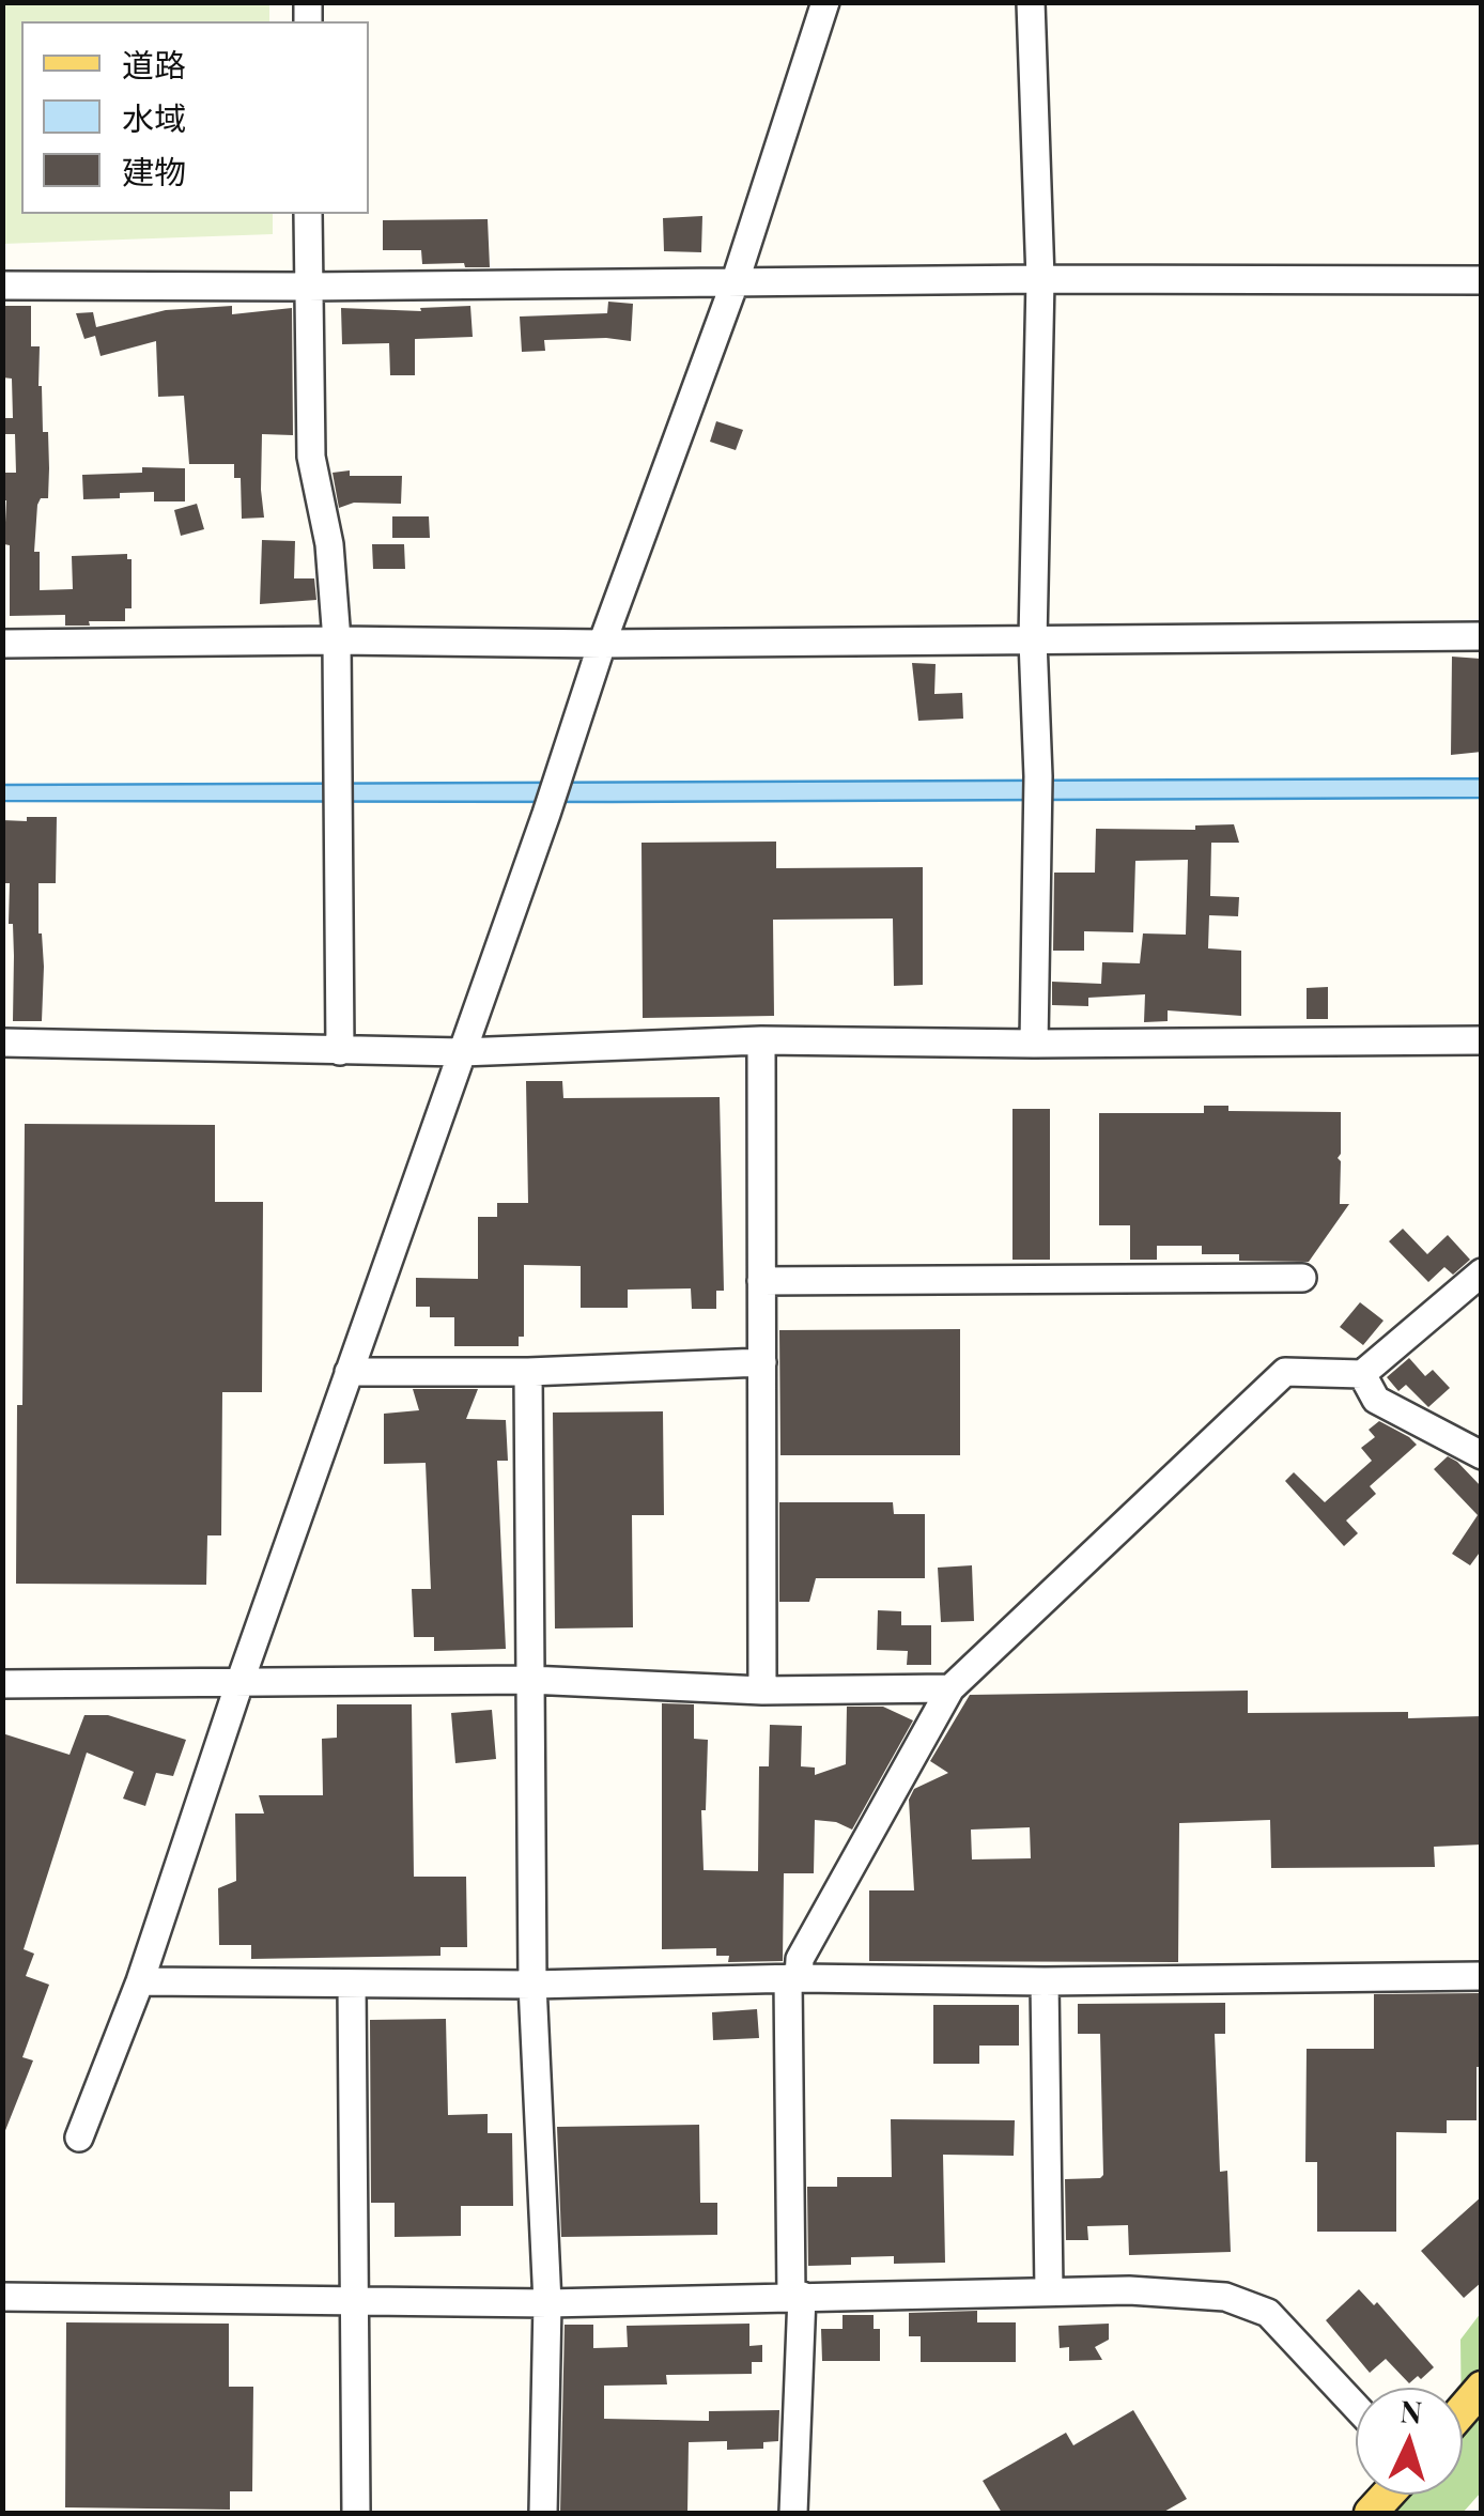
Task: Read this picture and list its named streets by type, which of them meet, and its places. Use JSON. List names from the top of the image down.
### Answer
{
  "legend": ["道路", "水域", "建物"],
  "north": "top"
}
